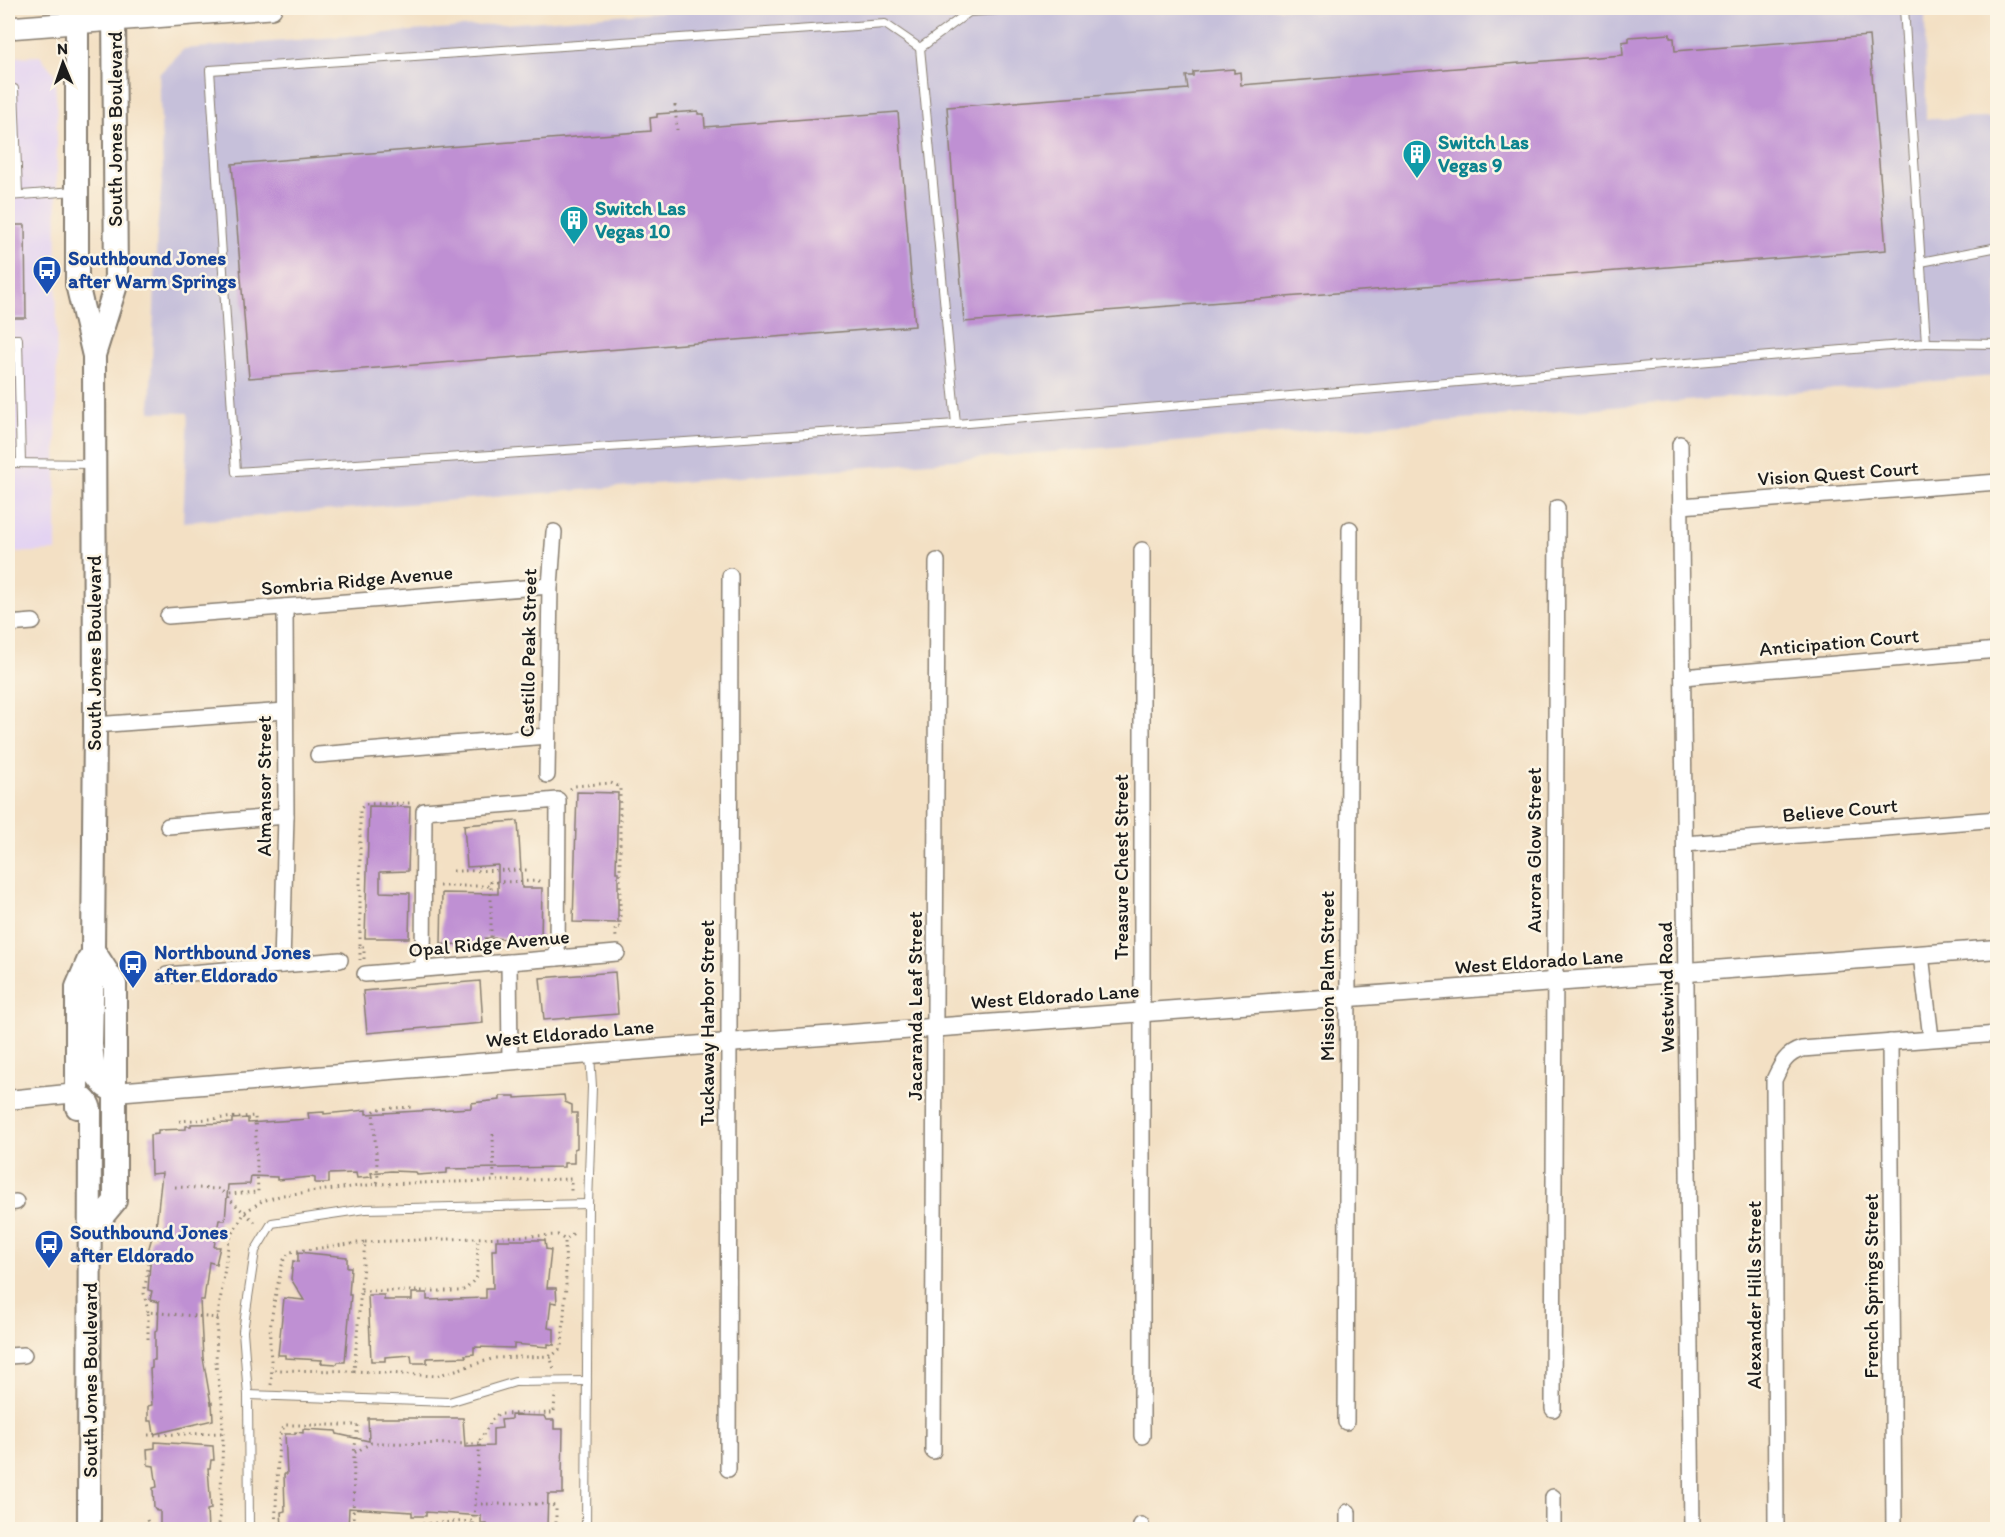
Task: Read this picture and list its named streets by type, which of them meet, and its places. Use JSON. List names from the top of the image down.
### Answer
{
  "streets": {
    "main road": ["South Jones Boulevard"],
    "street": [
      "Vision Quest Court",
      "Sombria Ridge Avenue",
      "Anticipation Court",
      "Castillo Peak Street",
      "Almansor Street",
      "Believe Court",
      "Aurora Glow Street",
      "Treasure Chest Street",
      "Opal Ridge Avenue",
      "West Eldorado Lane",
      "Mission Palm Street",
      "Westwind Road",
      "Jacaranda Leaf Street",
      "Tuckaway Harbor Street",
      "French Springs Street",
      "Alexander Hills Street"
    ]
  },
  "crossings": [
    ["Vision Quest Court", "Westwind Road"],
    ["Sombria Ridge Avenue", "Castillo Peak Street"],
    ["Sombria Ridge Avenue", "Almansor Street"],
    ["Anticipation Court", "Westwind Road"],
    ["Believe Court", "Westwind Road"],
    ["Aurora Glow Street", "West Eldorado Lane"],
    ["Treasure Chest Street", "West Eldorado Lane"],
    ["West Eldorado Lane", "Mission Palm Street"],
    ["West Eldorado Lane", "Westwind Road"],
    ["West Eldorado Lane", "Jacaranda Leaf Street"],
    ["West Eldorado Lane", "Tuckaway Harbor Street"],
    ["French Springs Street", "Alexander Hills Street"]
  ],
  "places": {
    "building": ["Switch Las Vegas 9", "Switch Las Vegas 10"],
    "bus stop": ["Southbound Jones after Warm Springs", "Northbound Jones after Eldorado", "Southbound Jones after Eldorado"]
  },
  "north": "top"
}
